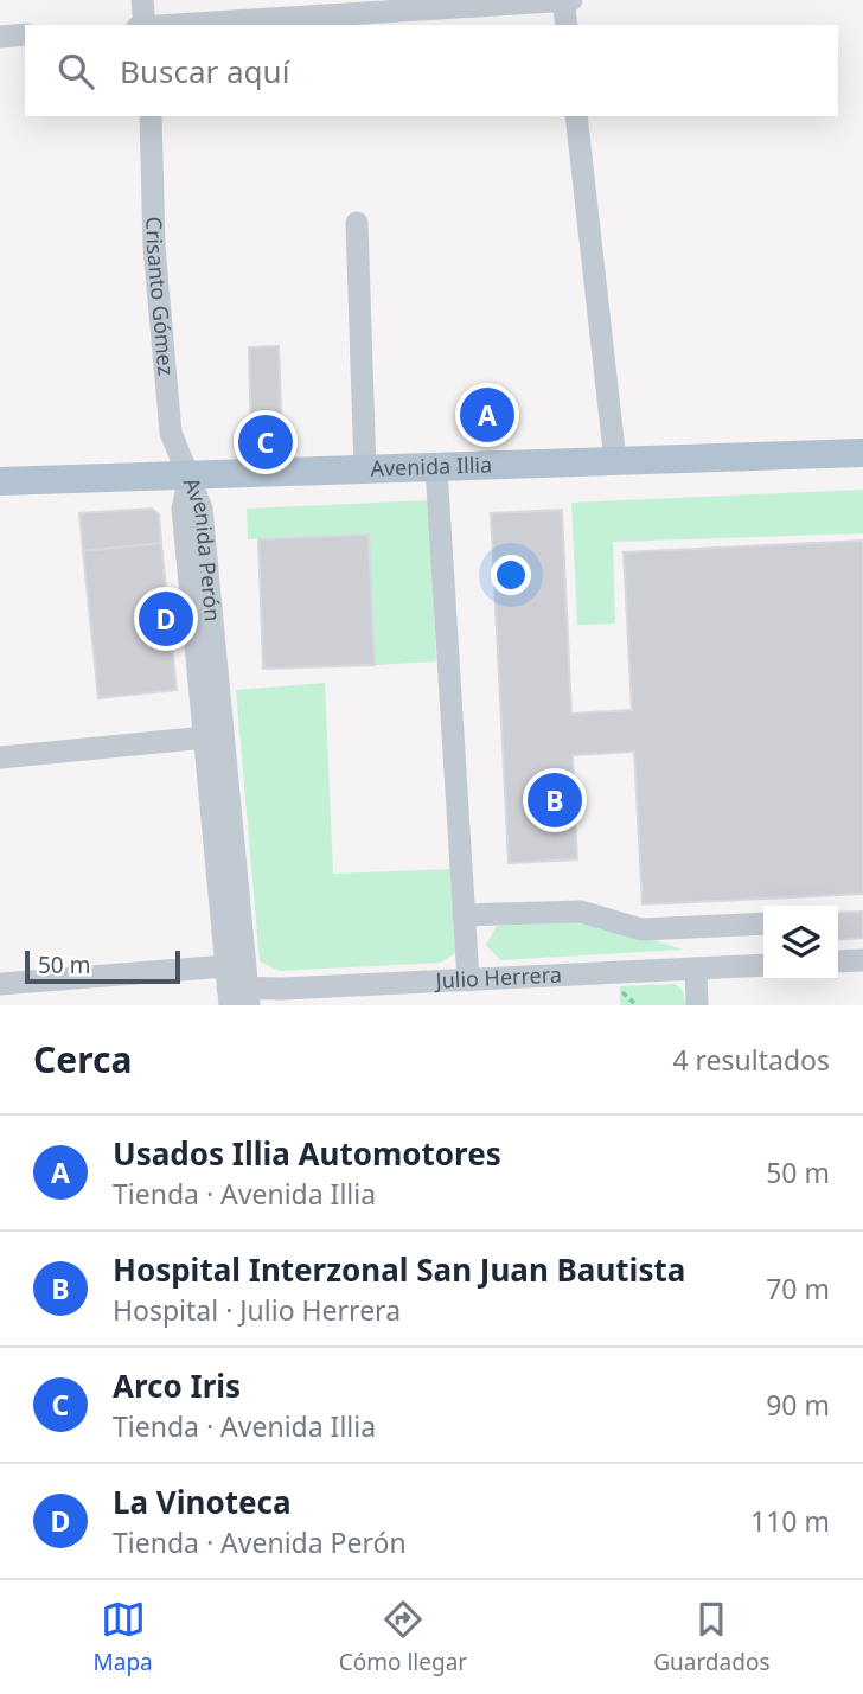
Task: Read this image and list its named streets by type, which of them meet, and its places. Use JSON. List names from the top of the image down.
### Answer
{
  "streets": {
    "main road": ["Avenida Illia"],
    "street": ["Crisanto Gómez", "Avenida Perón", "Julio Herrera"]
  },
  "crossings": [
    ["Crisanto Gómez", "Avenida Illia"],
    ["Crisanto Gómez", "Avenida Perón"],
    ["Avenida Illia", "Avenida Perón"],
    ["Avenida Perón", "Julio Herrera"]
  ],
  "scale_bar": "50 m",
  "page": {
    "search": "Buscar aquí",
    "pins": [
      "A",
      "C",
      "D",
      "B"
    ],
    "scale": "50 m",
    "heading": ["Cerca", "4 resultados"],
    "list": [
      {
        "mark": "A",
        "name": "Usados Illia Automotores",
        "note": "Tienda · Avenida Illia",
        "value": "50 m"
      },
      {
        "mark": "B",
        "name": "Hospital Interzonal San Juan Bautista",
        "note": "Hospital · Julio Herrera",
        "value": "70 m"
      },
      {
        "mark": "C",
        "name": "Arco Iris",
        "note": "Tienda · Avenida Illia",
        "value": "90 m"
      },
      {
        "mark": "D",
        "name": "La Vinoteca",
        "note": "Tienda · Avenida Perón",
        "value": "110 m"
      }
    ],
    "nav": ["Mapa", "Cómo llegar", "Guardados"]
  }
}
